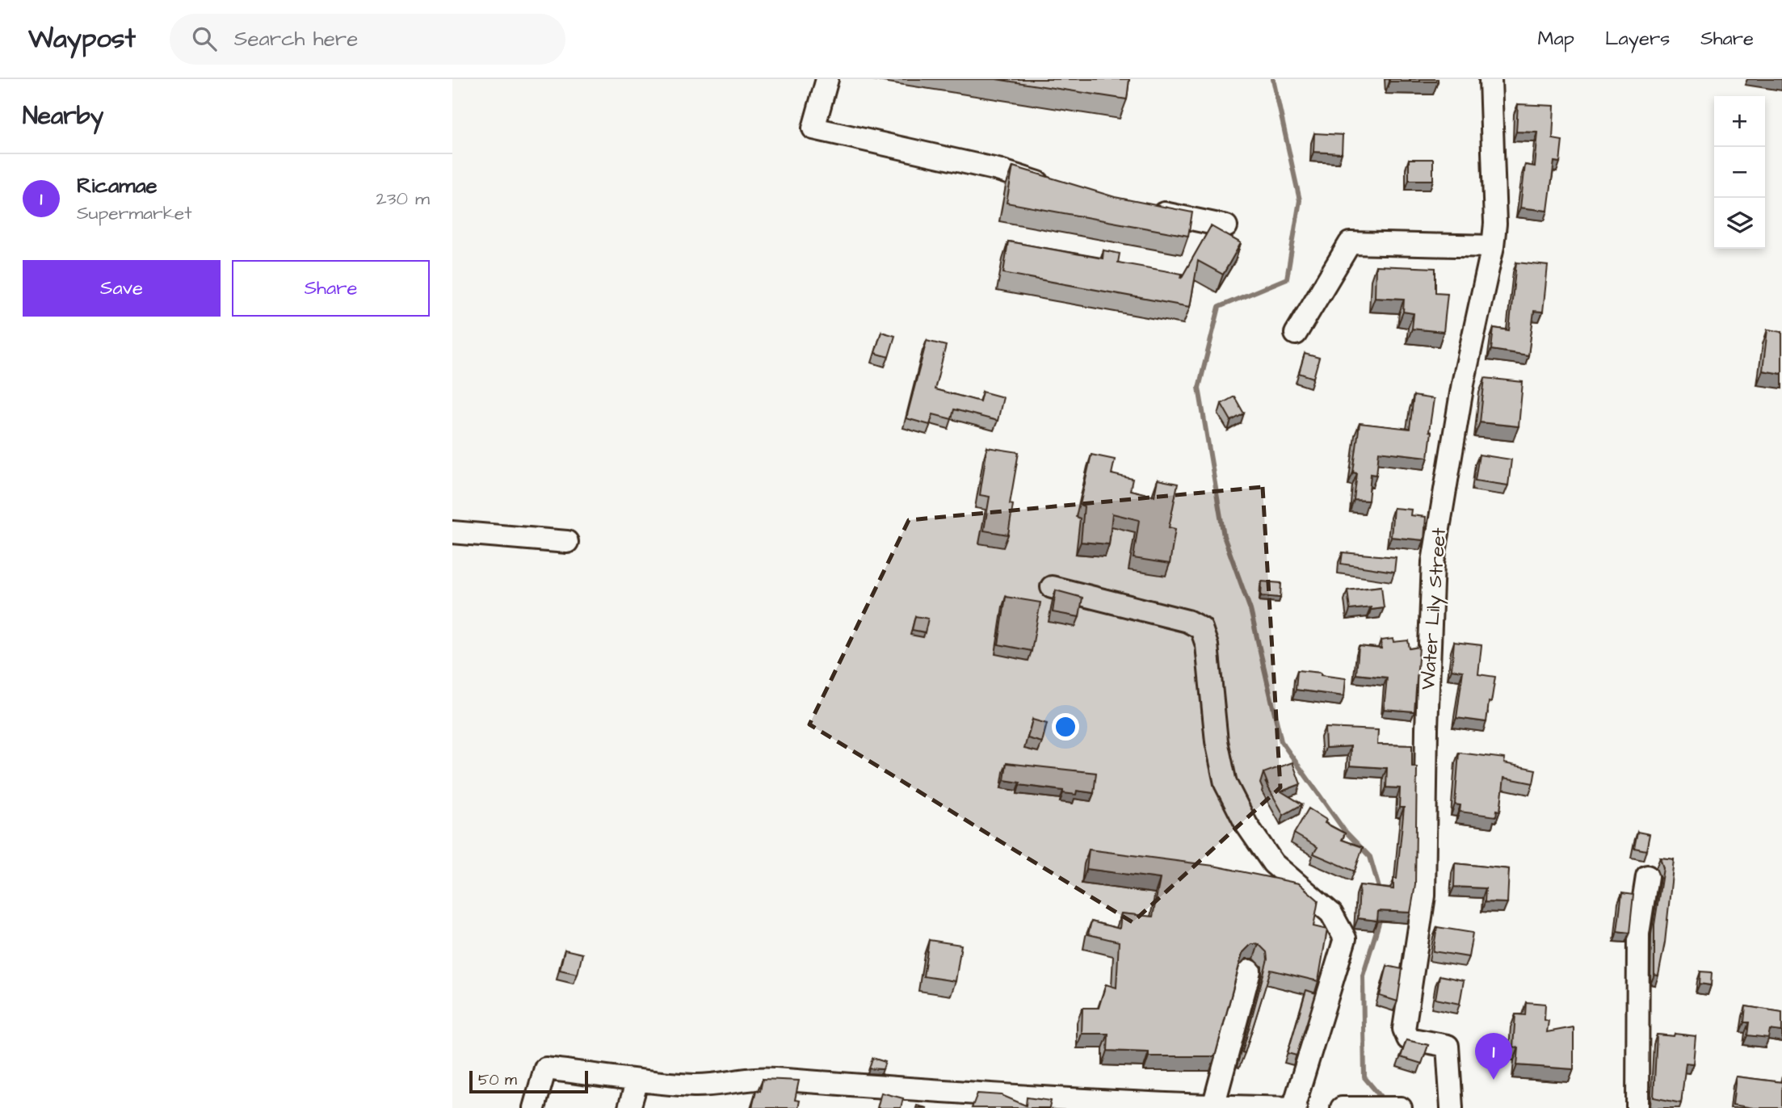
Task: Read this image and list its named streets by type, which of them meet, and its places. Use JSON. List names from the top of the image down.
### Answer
{
  "streets": {
    "street": ["Water Lily Street"]
  },
  "scale_bar": "50 m",
  "page": {
    "header": "Waypost",
    "search": "Search here",
    "nav": ["Map", "Layers", "Share"],
    "heading": "Nearby",
    "map_buttons": ["+", "−"],
    "list": [
      {
        "mark": "1",
        "name": "Ricamae",
        "note": "Supermarket",
        "value": "230 m"
      }
    ],
    "buttons": ["Save", "Share"],
    "pins": "1",
    "scale": "50 m"
  }
}
